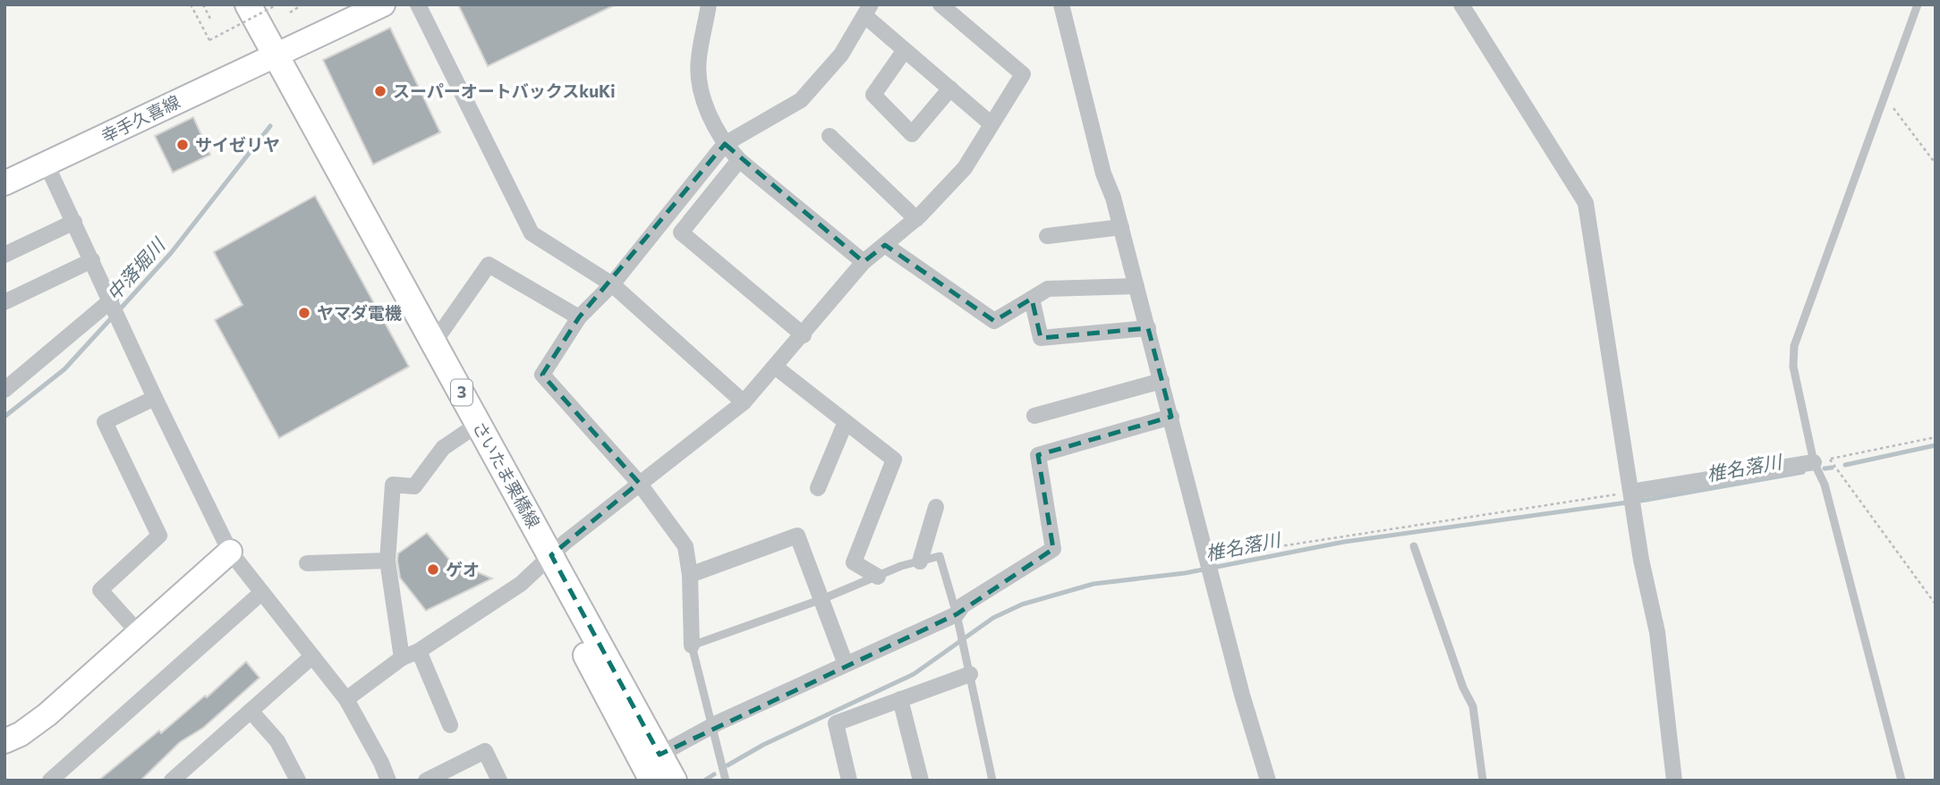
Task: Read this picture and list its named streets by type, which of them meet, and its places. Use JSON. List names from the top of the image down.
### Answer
{
  "streets": {
    "main road": ["3", "さいたま栗橋線"],
    "street": ["幸手久喜線"]
  },
  "crossings": [
    ["幸手久喜線", "さいたま栗橋線"]
  ],
  "water": ["中落堀川", "椎名落川"],
  "places": [
    "スーパーオートバックスkuKi",
    "サイゼリヤ",
    "ヤマダ電機",
    "ゲオ"
  ]
}
